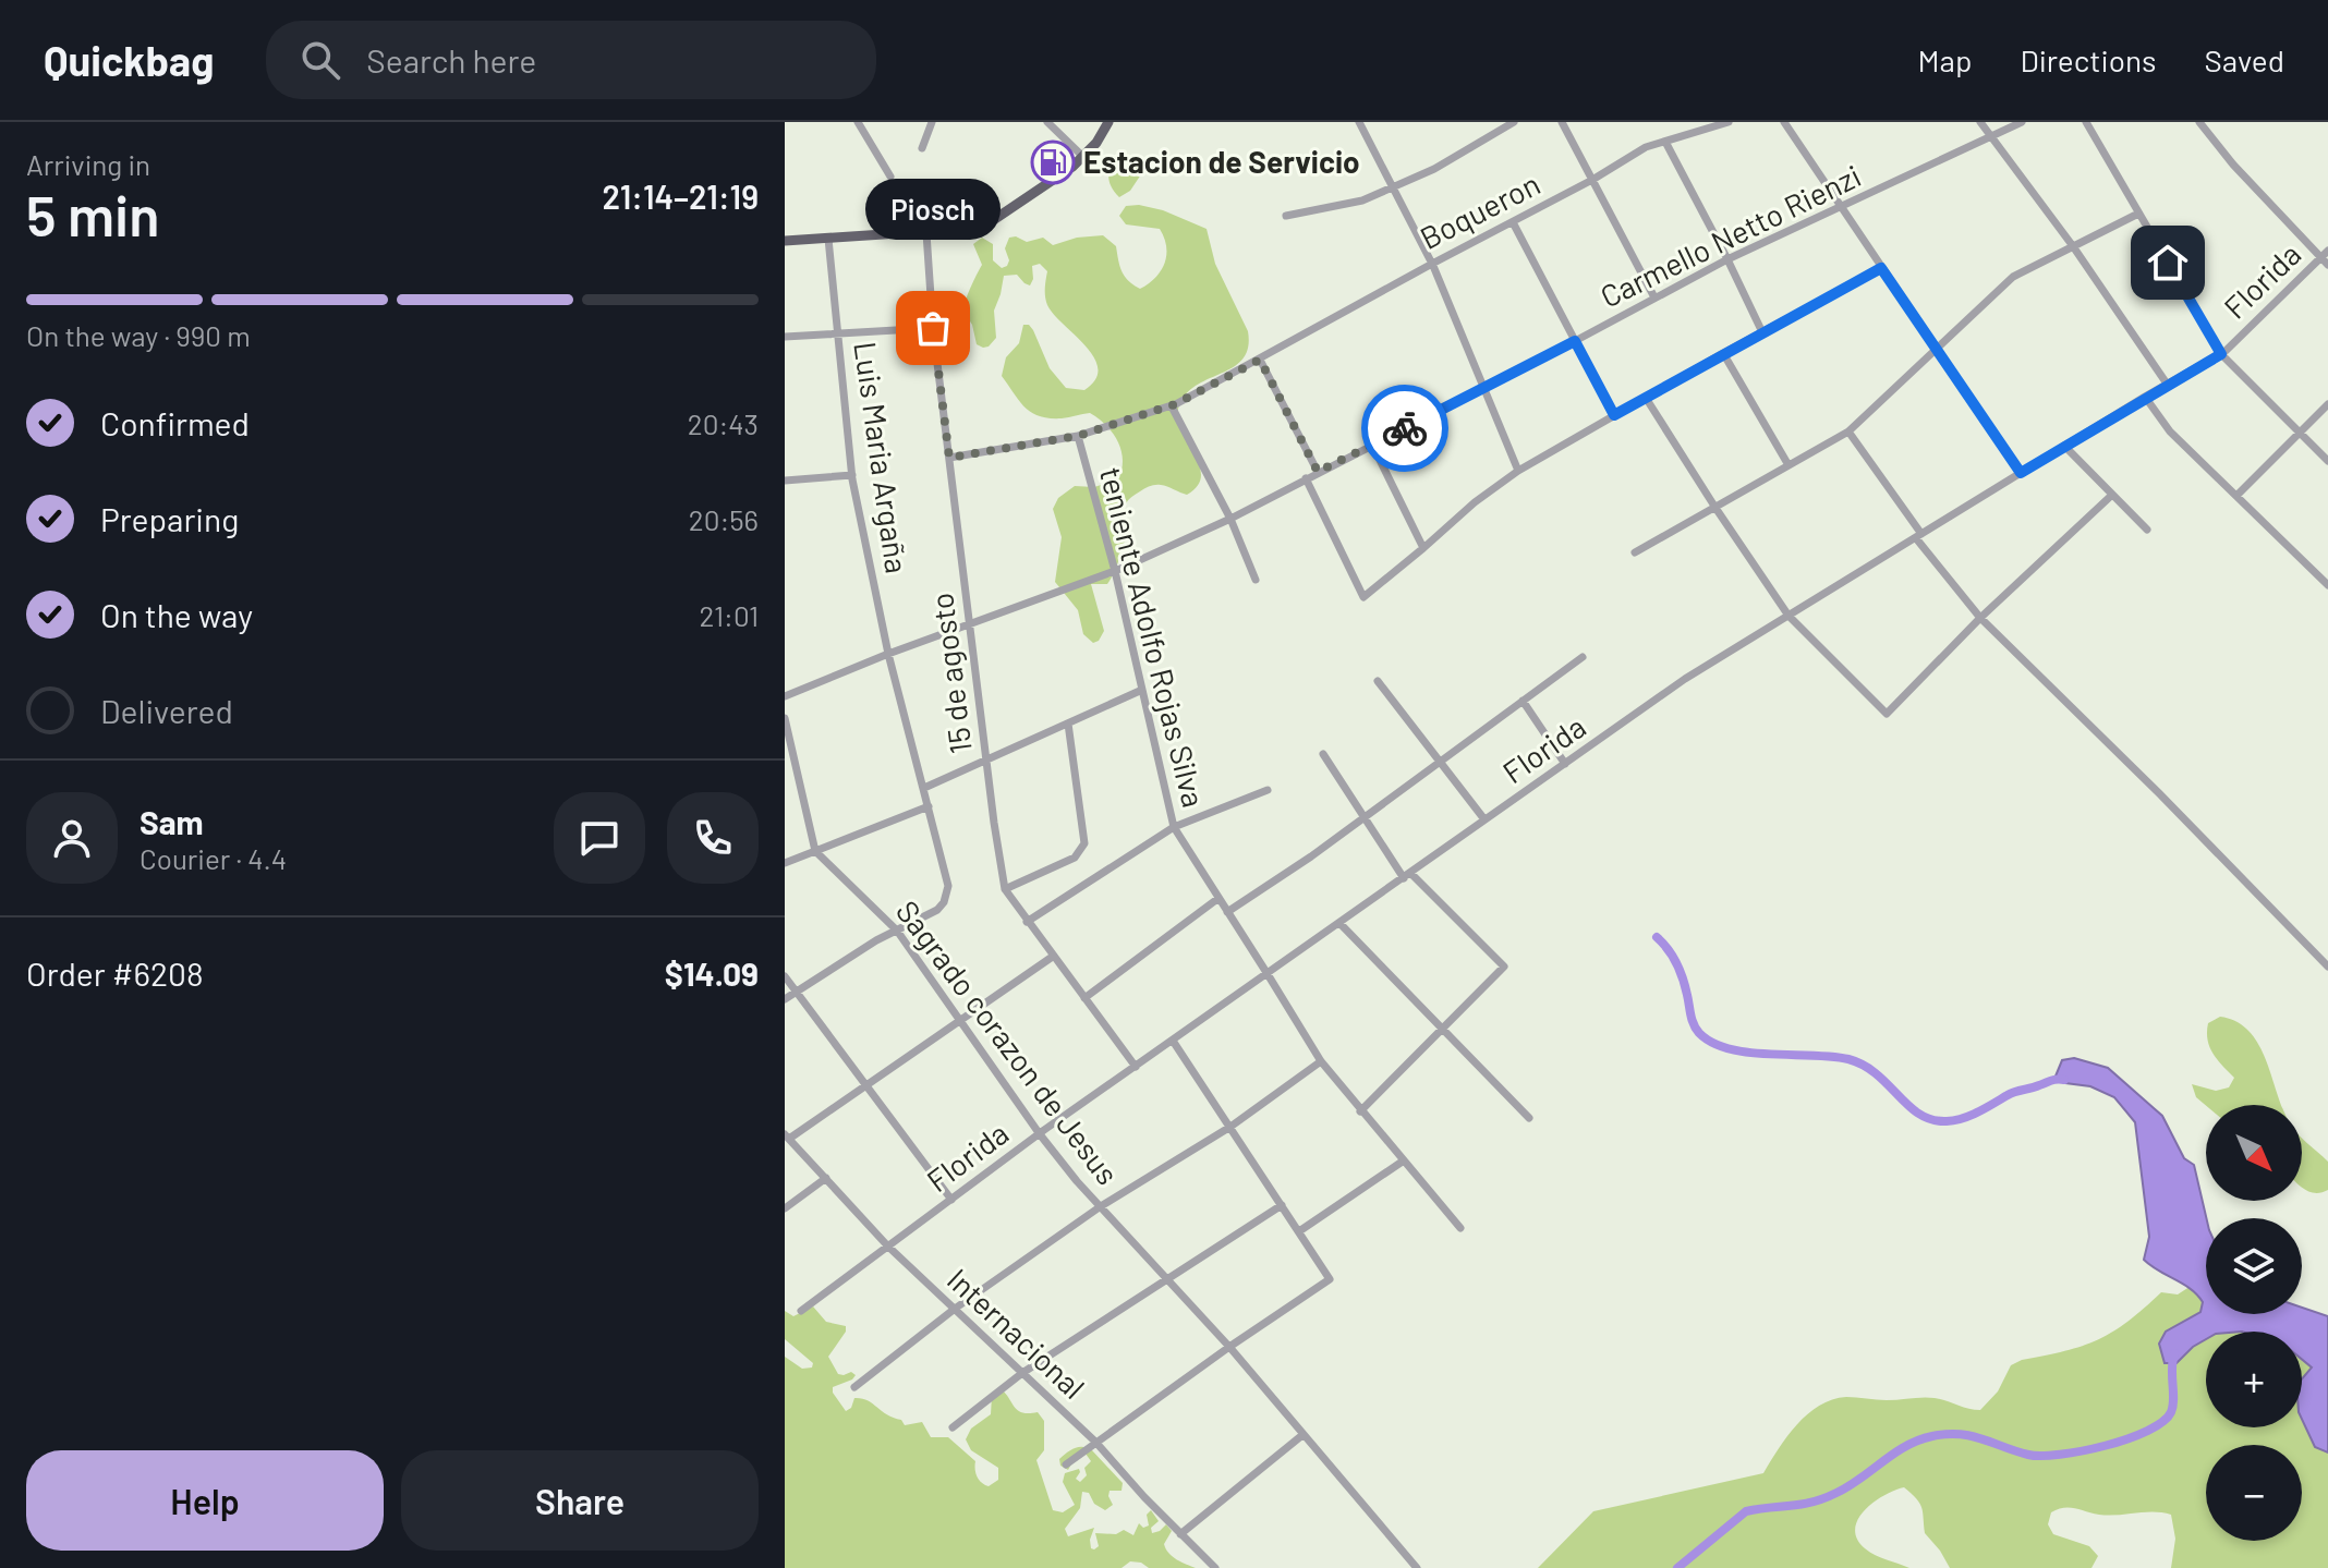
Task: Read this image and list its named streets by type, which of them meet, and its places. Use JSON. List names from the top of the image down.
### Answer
{
  "streets": {
    "street": [
      "Boqueron",
      "Carmello Netto Rienzi",
      "Florida",
      "Luis Maria Argaña",
      "teniente Adolfo Rojas Silva",
      "15 de agosto",
      "Sagrado corazon de Jesus",
      "Internacional"
    ]
  },
  "crossings": [
    ["Boqueron", "teniente Adolfo Rojas Silva"],
    ["Boqueron", "15 de agosto"],
    ["Carmello Netto Rienzi", "Luis Maria Argaña"],
    ["Carmello Netto Rienzi", "teniente Adolfo Rojas Silva"],
    ["Carmello Netto Rienzi", "15 de agosto"],
    ["Florida", "teniente Adolfo Rojas Silva"],
    ["Florida", "15 de agosto"],
    ["Florida", "Sagrado corazon de Jesus"],
    ["Florida", "Internacional"],
    ["Luis Maria Argaña", "Sagrado corazon de Jesus"]
  ],
  "places": {
    "fuel station": ["Estacion de Servicio"],
    "other": ["Piosch"]
  },
  "north": "bottom right",
  "page": {
    "header": "Quickbag",
    "search": "Search here",
    "nav": ["Map", "Directions", "Saved"],
    "heading": ["5 min", "Arriving in", "21:14–21:19"],
    "panel": [
      "Sam",
      "Courier · 4.4",
      "Order #6208",
      "$14.09"
    ],
    "bubble": "Piosch",
    "bar": "On the way · 990 m",
    "list": [
      ["Confirmed", "20:43"],
      ["Preparing", "20:56"],
      ["On the way", "21:01"],
      "Delivered"
    ],
    "map_buttons": ["+", "−"],
    "buttons": ["Help", "Share"]
  }
}
